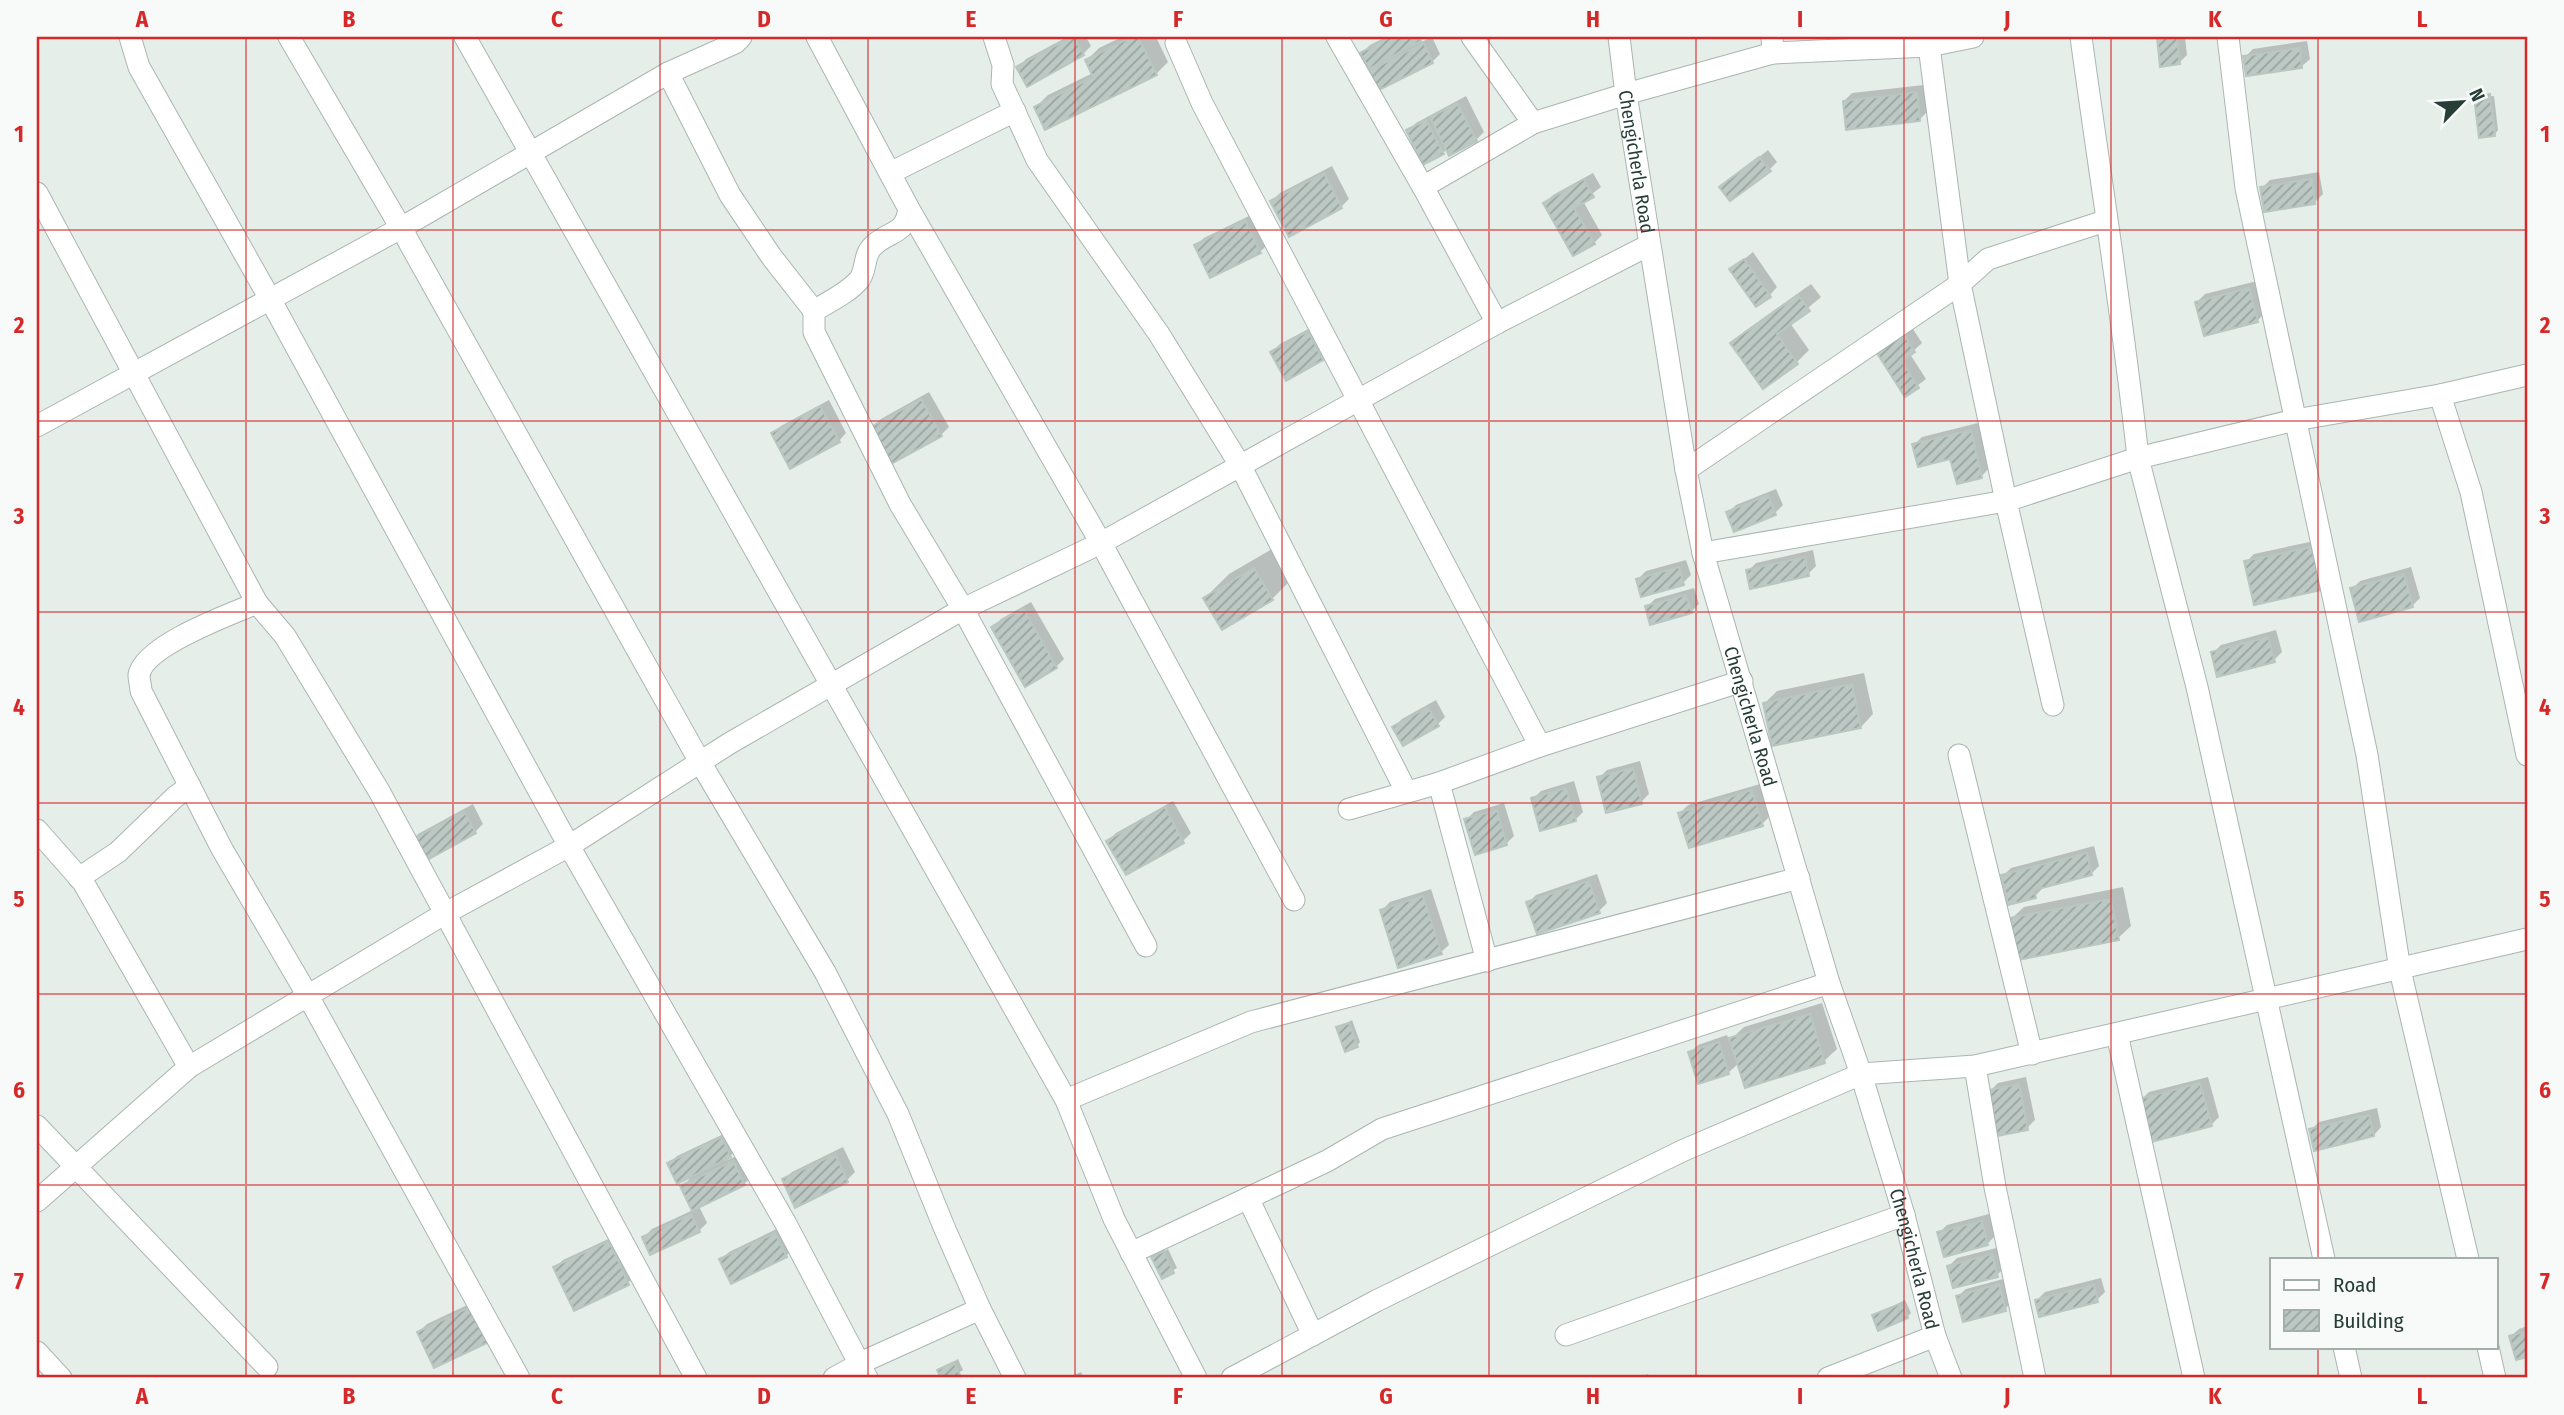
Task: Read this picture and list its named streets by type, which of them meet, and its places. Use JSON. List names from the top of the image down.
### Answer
{
  "streets": {
    "street": ["Chengicherla Road"]
  },
  "legend": ["Road", "Building"],
  "north": "top right",
  "grid": {
    "columns": [
      "A",
      "B",
      "C",
      "D",
      "E",
      "F",
      "G",
      "H",
      "I",
      "J",
      "K",
      "L"
    ],
    "rows": [
      "1",
      "2",
      "3",
      "4",
      "5",
      "6",
      "7"
    ]
  }
}
